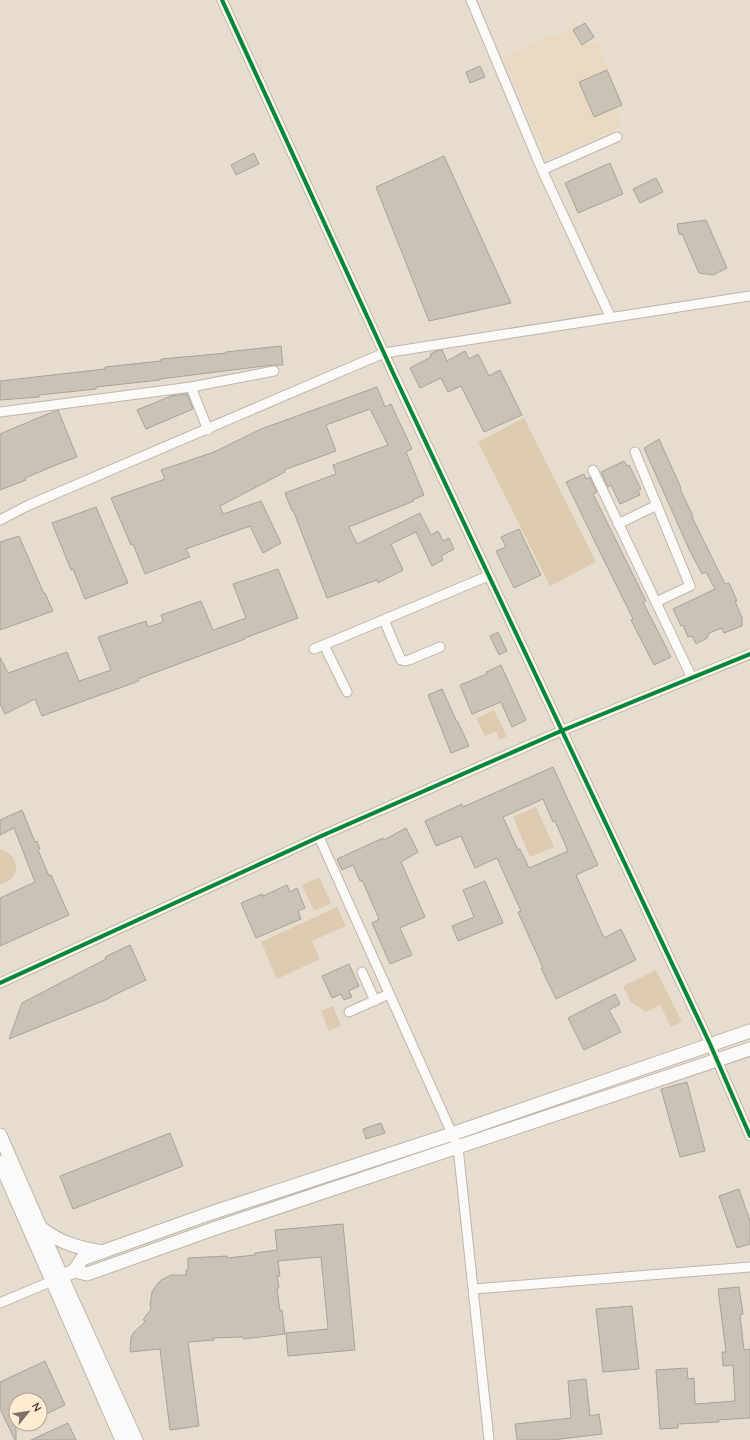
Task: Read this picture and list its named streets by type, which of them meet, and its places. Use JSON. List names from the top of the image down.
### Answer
{
  "north": "top right"
}
